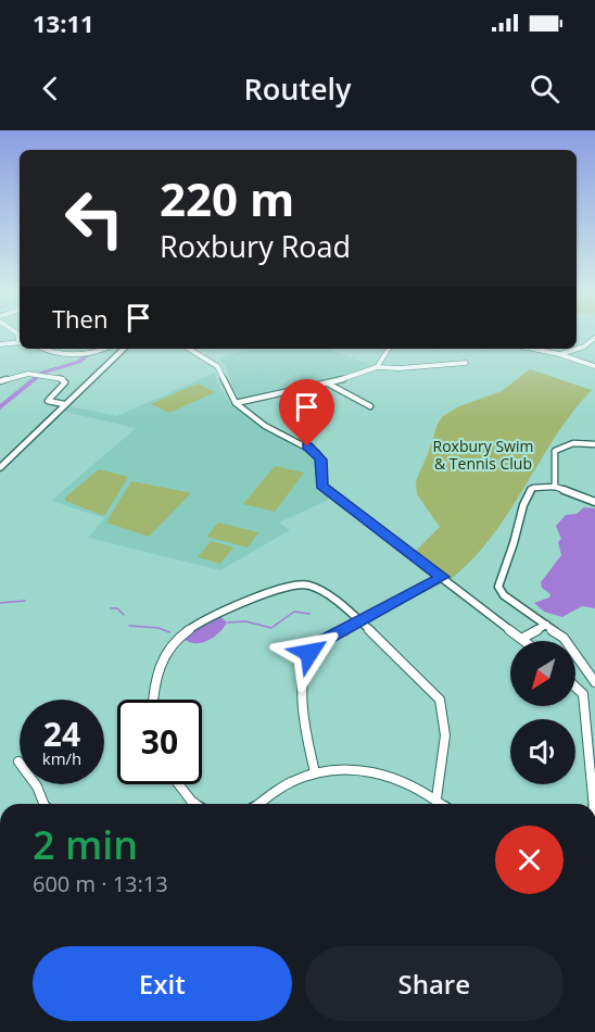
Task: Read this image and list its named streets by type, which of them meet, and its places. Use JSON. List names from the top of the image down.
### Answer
{
  "parks": ["Roxbury Swim & Tennis Club"],
  "north": "bottom left",
  "page": {
    "status": "13:11",
    "header": "Routely",
    "turn": ["220 m", "Roxbury Road"],
    "then": "Then",
    "speed": "24 km/h",
    "limit": "30",
    "heading": ["2 min", "600 m · 13:13"],
    "buttons": ["Exit", "Share"]
  }
}
